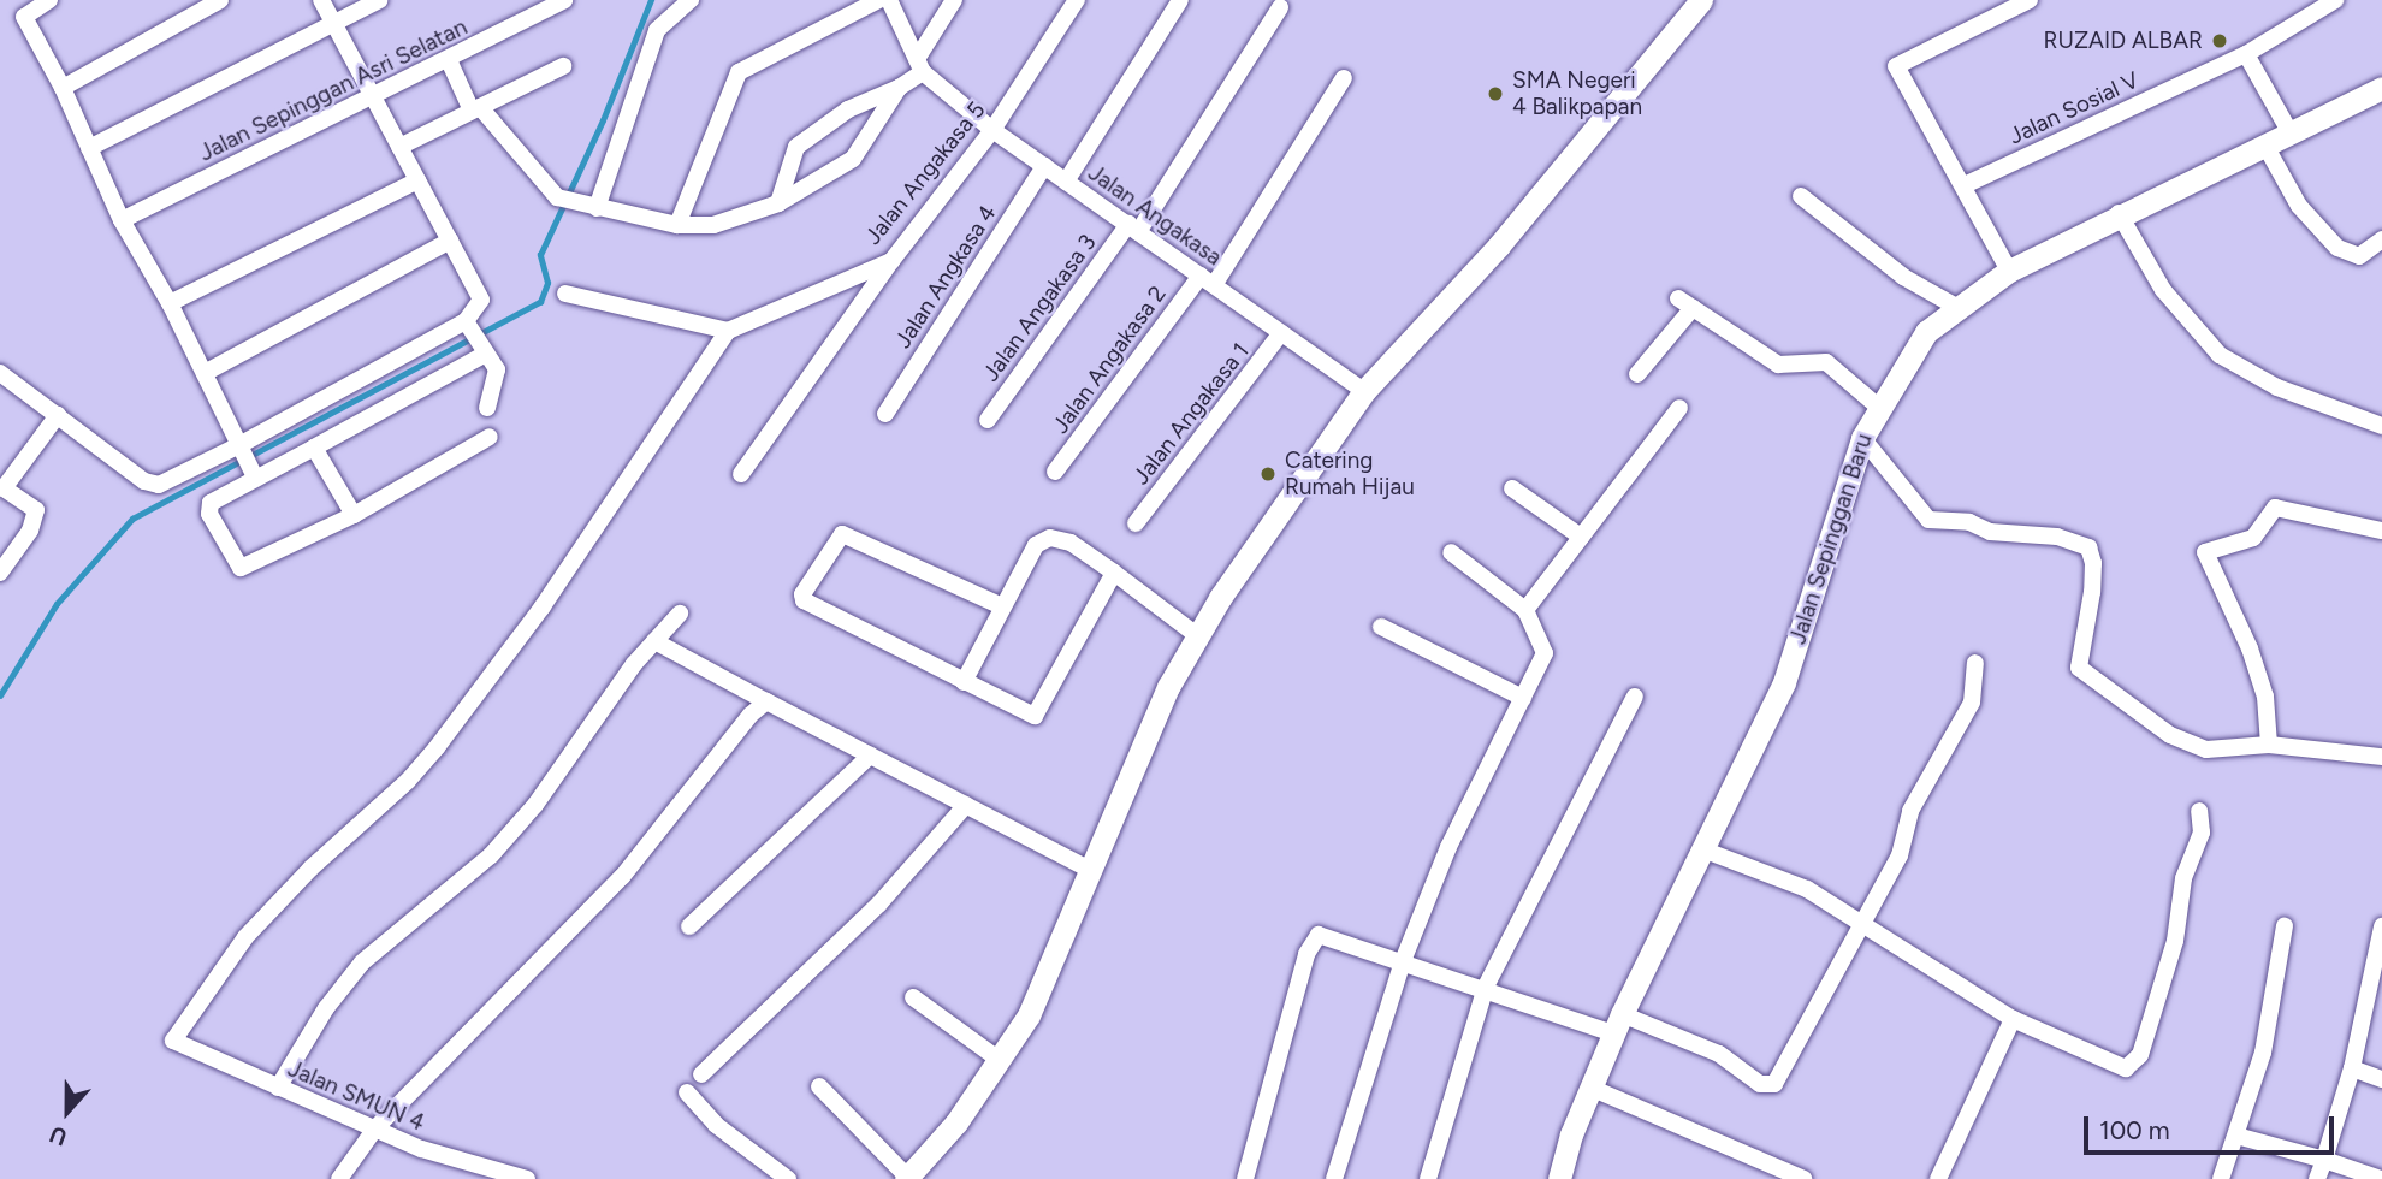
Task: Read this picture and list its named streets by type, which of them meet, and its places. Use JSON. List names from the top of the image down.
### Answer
{
  "streets": {
    "street": [
      "Jalan Sepinggan Asri Selatan",
      "Jalan Sosial V",
      "Jalan Angakasa 5",
      "Jalan Angakasa",
      "Jalan Angkasa 4",
      "Jalan Angakasa 3",
      "Jalan Angakasa 2",
      "Jalan Angakasa 1",
      "Jalan Sepinggan Baru",
      "Jalan SMUN 4"
    ]
  },
  "crossings": [
    ["Jalan Angakasa 5", "Jalan Angakasa"],
    ["Jalan Angakasa 5", "Jalan SMUN 4"],
    ["Jalan Angakasa", "Jalan Angkasa 4"],
    ["Jalan Angakasa", "Jalan Angakasa 3"],
    ["Jalan Angakasa", "Jalan Angakasa 2"],
    ["Jalan Angakasa", "Jalan Angakasa 1"]
  ],
  "places": ["RUZAID ALBAR", "SMA Negeri 4 Balikpapan", "Catering Rumah Hijau"],
  "scale_bar": "100 m",
  "north": "bottom"
}
